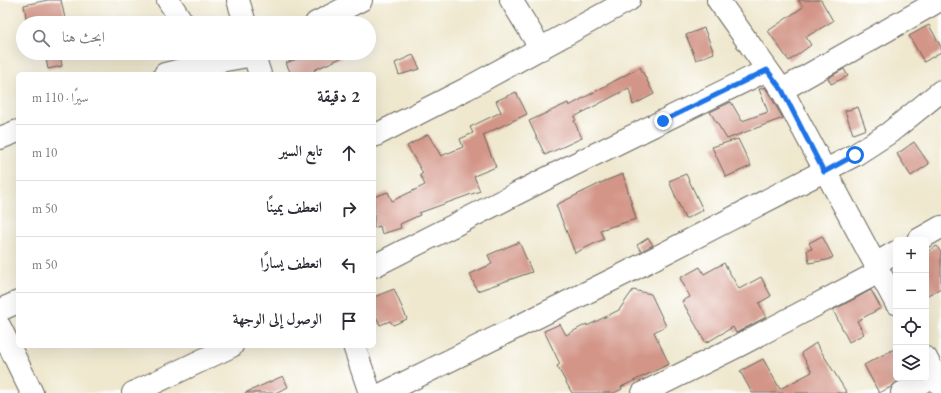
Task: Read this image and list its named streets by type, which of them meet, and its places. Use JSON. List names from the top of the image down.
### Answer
{
  "page": {
    "search": "ابحث هنا",
    "heading": ["2 دقيقة", "سيرًا · 110 m"],
    "list": [
      ["تابع السير", "10 m"],
      ["انعطف يمينًا", "50 m"],
      ["انعطف يسارًا", "50 m"],
      "الوصول إلى الوجهة"
    ],
    "map_buttons": ["+", "−"]
  }
}
